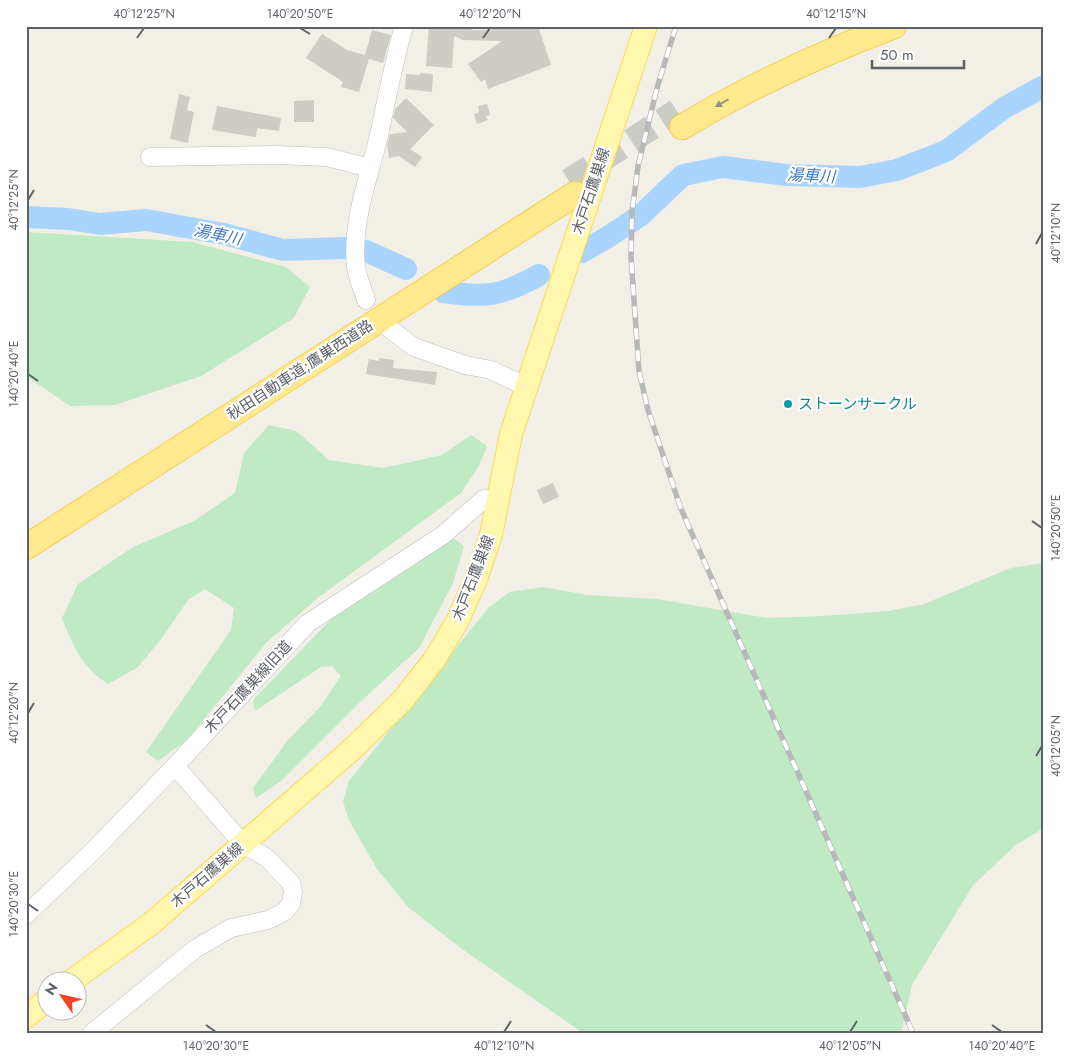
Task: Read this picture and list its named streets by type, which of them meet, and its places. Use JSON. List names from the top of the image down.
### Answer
{
  "streets": {
    "highway": ["秋田自動車道;鷹巣西道路"],
    "main road": ["木戸石鷹巣線"],
    "street": ["木戸石鷹巣線旧道"]
  },
  "crossings": [
    ["木戸石鷹巣線", "木戸石鷹巣線旧道"]
  ],
  "water": ["湯車川"],
  "places": ["ストーンサークル"],
  "scale_bar": "50 m",
  "north": "top left",
  "coordinates": [
    "40°12'25\"N",
    "140°20'50\"E",
    "40°12'20\"N",
    "40°12'15\"N",
    "40°12'10\"N",
    "140°20'40\"E",
    "40°12'05\"N",
    "140°20'30\"E"
  ]
}
